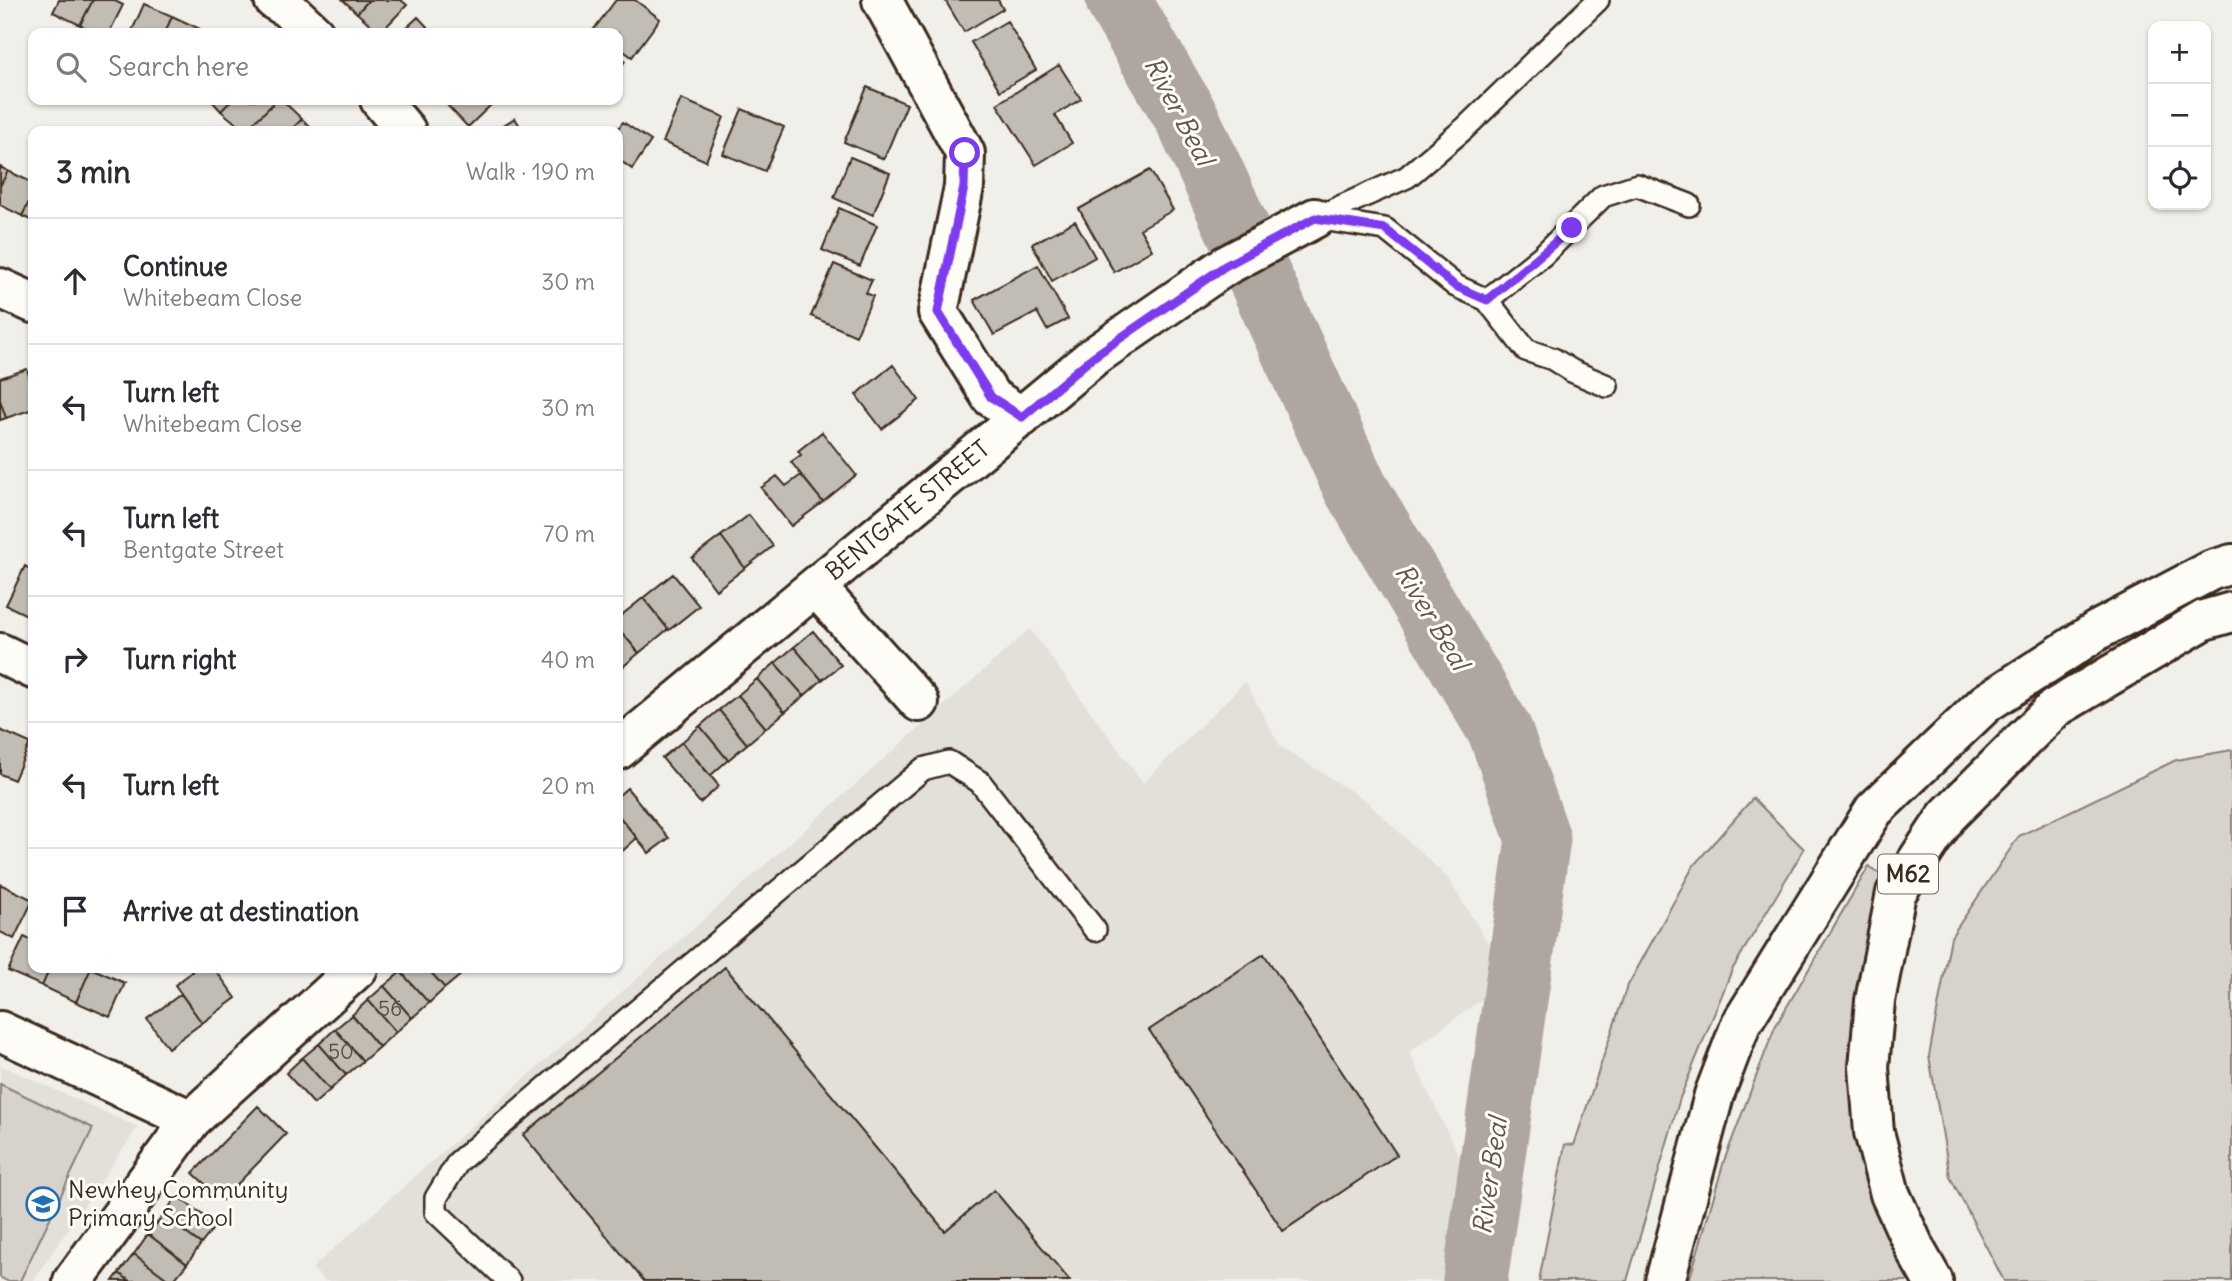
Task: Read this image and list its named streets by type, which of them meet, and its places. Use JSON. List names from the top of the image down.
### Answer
{
  "streets": {
    "main road": ["BENTGATE STREET", "M62"]
  },
  "water": ["River Beal"],
  "places": {
    "school or university": ["Newhey Community Primary School"]
  },
  "house_numbers": ["56", "50"],
  "page": {
    "map_buttons": ["+", "−"],
    "search": "Search here",
    "heading": ["3 min", "Walk · 190 m"],
    "list": [
      ["Continue", "Whitebeam Close", "30 m"],
      ["Turn left", "Whitebeam Close", "30 m"],
      ["Turn left", "Bentgate Street", "70 m"],
      ["Turn right", "40 m"],
      ["Turn left", "20 m"],
      "Arrive at destination"
    ]
  }
}
